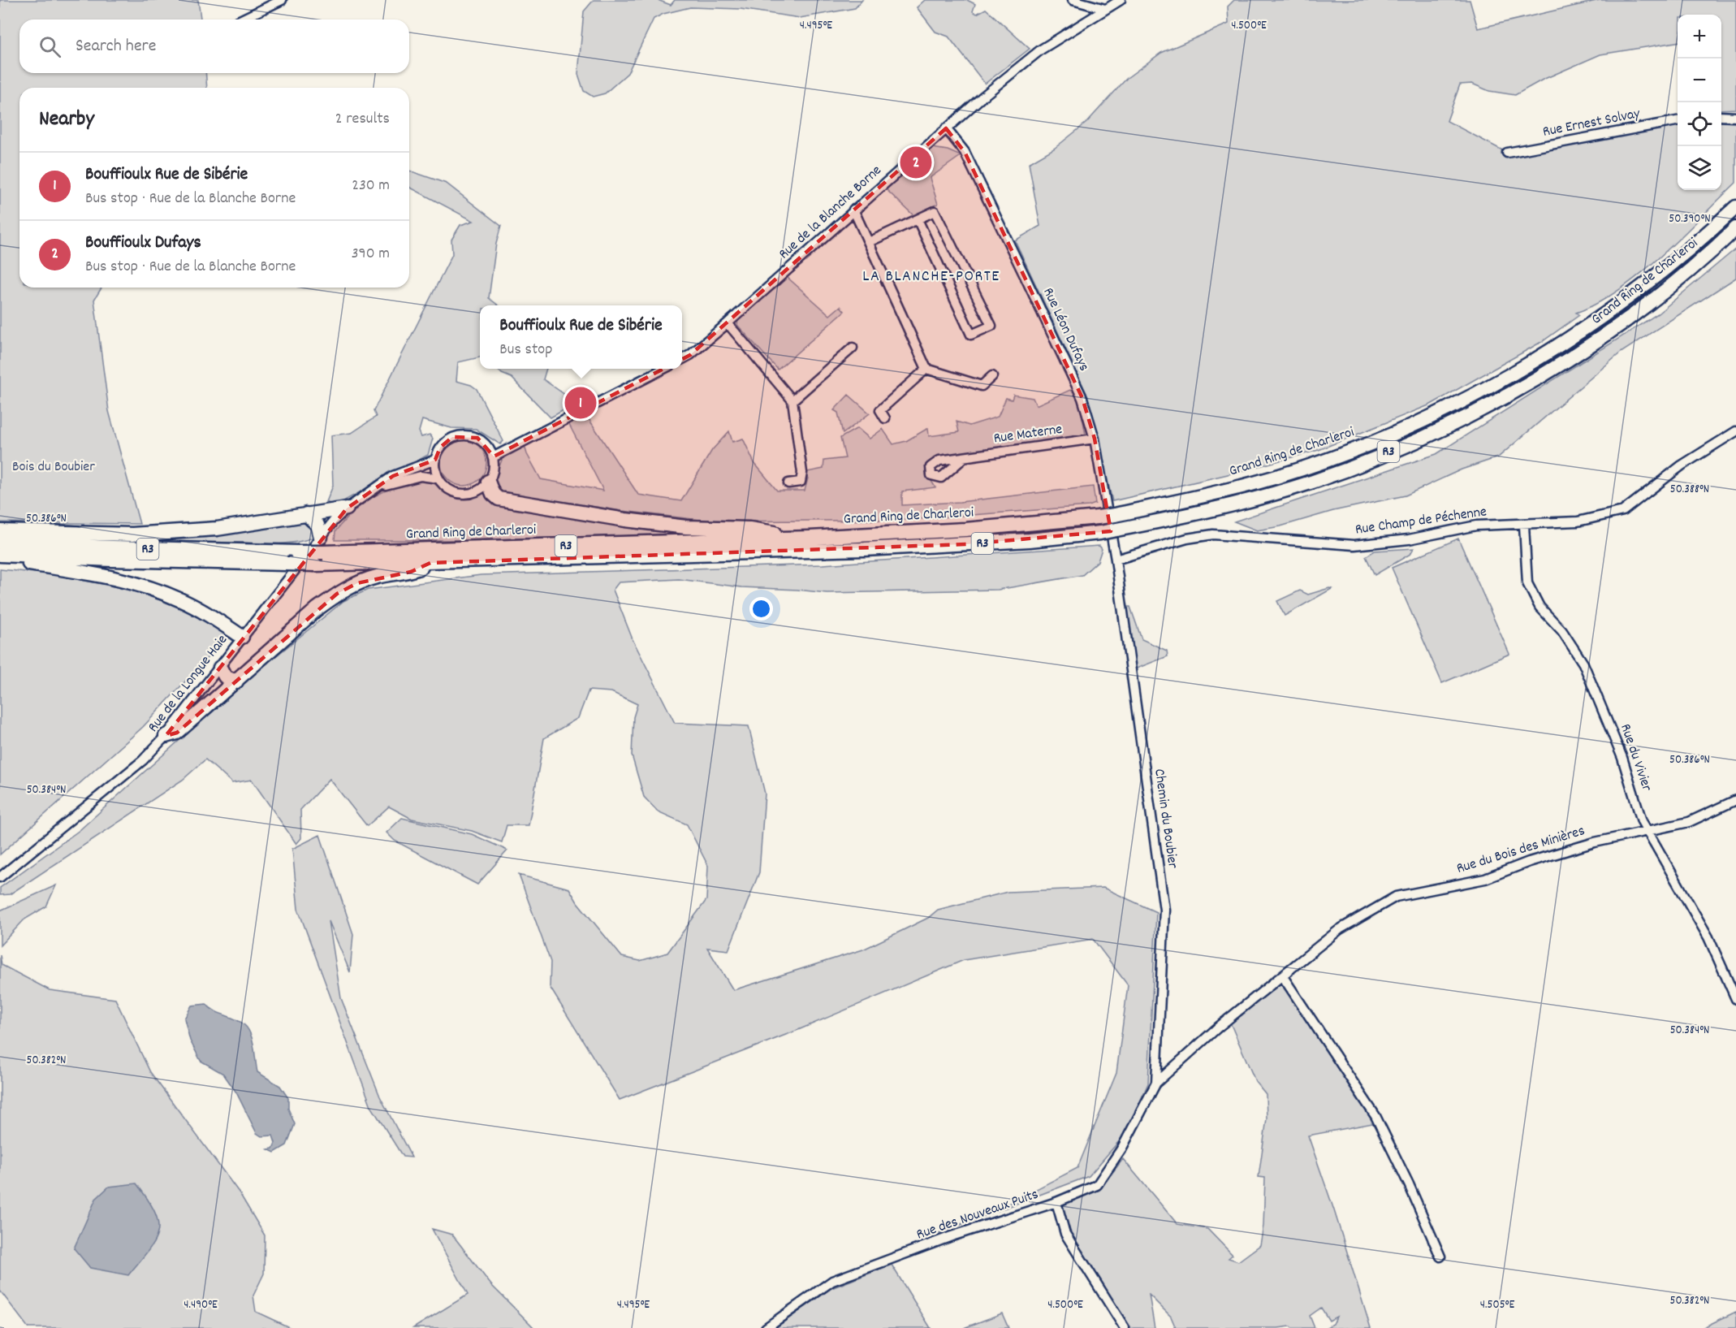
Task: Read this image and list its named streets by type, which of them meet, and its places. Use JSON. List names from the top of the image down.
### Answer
{
  "streets": {
    "highway": ["Grand Ring de Charleroi", "R3"],
    "street": [
      "Rue Ernest Solvay",
      "Rue de la Blanche Borne",
      "Rue Léon Dufays",
      "Rue Materne",
      "Rue Champ de Péchenne",
      "Rue de la Longue Haie",
      "Rue du Vivier",
      "Chemin du Boubier",
      "Rue du Bois des Minières",
      "Rue des Nouveaux Puits"
    ]
  },
  "crossings": [
    ["Rue de la Blanche Borne", "Rue Léon Dufays"],
    ["Rue Léon Dufays", "Rue Materne"],
    ["Rue Léon Dufays", "Rue Champ de Péchenne"],
    ["Rue Léon Dufays", "Chemin du Boubier"],
    ["Rue Champ de Péchenne", "Rue du Vivier"],
    ["Rue Champ de Péchenne", "Chemin du Boubier"],
    ["Rue du Vivier", "Rue du Bois des Minières"],
    ["Chemin du Boubier", "Rue du Bois des Minières"],
    ["Chemin du Boubier", "Rue des Nouveaux Puits"],
    ["Rue du Bois des Minières", "Rue des Nouveaux Puits"]
  ],
  "districts": ["LA BLANCHE-PORTE"],
  "parks": ["Bois du Boubier"],
  "page": {
    "map_buttons": ["+", "−"],
    "search": "Search here",
    "heading": ["Nearby", "2 results"],
    "pins": ["2", "1"],
    "list": [
      {
        "mark": "1",
        "name": "Bouffioulx Rue de Sibérie",
        "note": "Bus stop · Rue de la Blanche Borne",
        "value": "230 m"
      },
      {
        "mark": "2",
        "name": "Bouffioulx Dufays",
        "note": "Bus stop · Rue de la Blanche Borne",
        "value": "390 m"
      }
    ],
    "popup": ["Bouffioulx Rue de Sibérie", "Bus stop"]
  },
  "coordinates": [
    "4.495°E",
    "4.500°E",
    "50.390°N",
    "50.388°N",
    "50.386°N",
    "50.384°N",
    "50.382°N",
    "4.490°E",
    "4.505°E"
  ]
}
